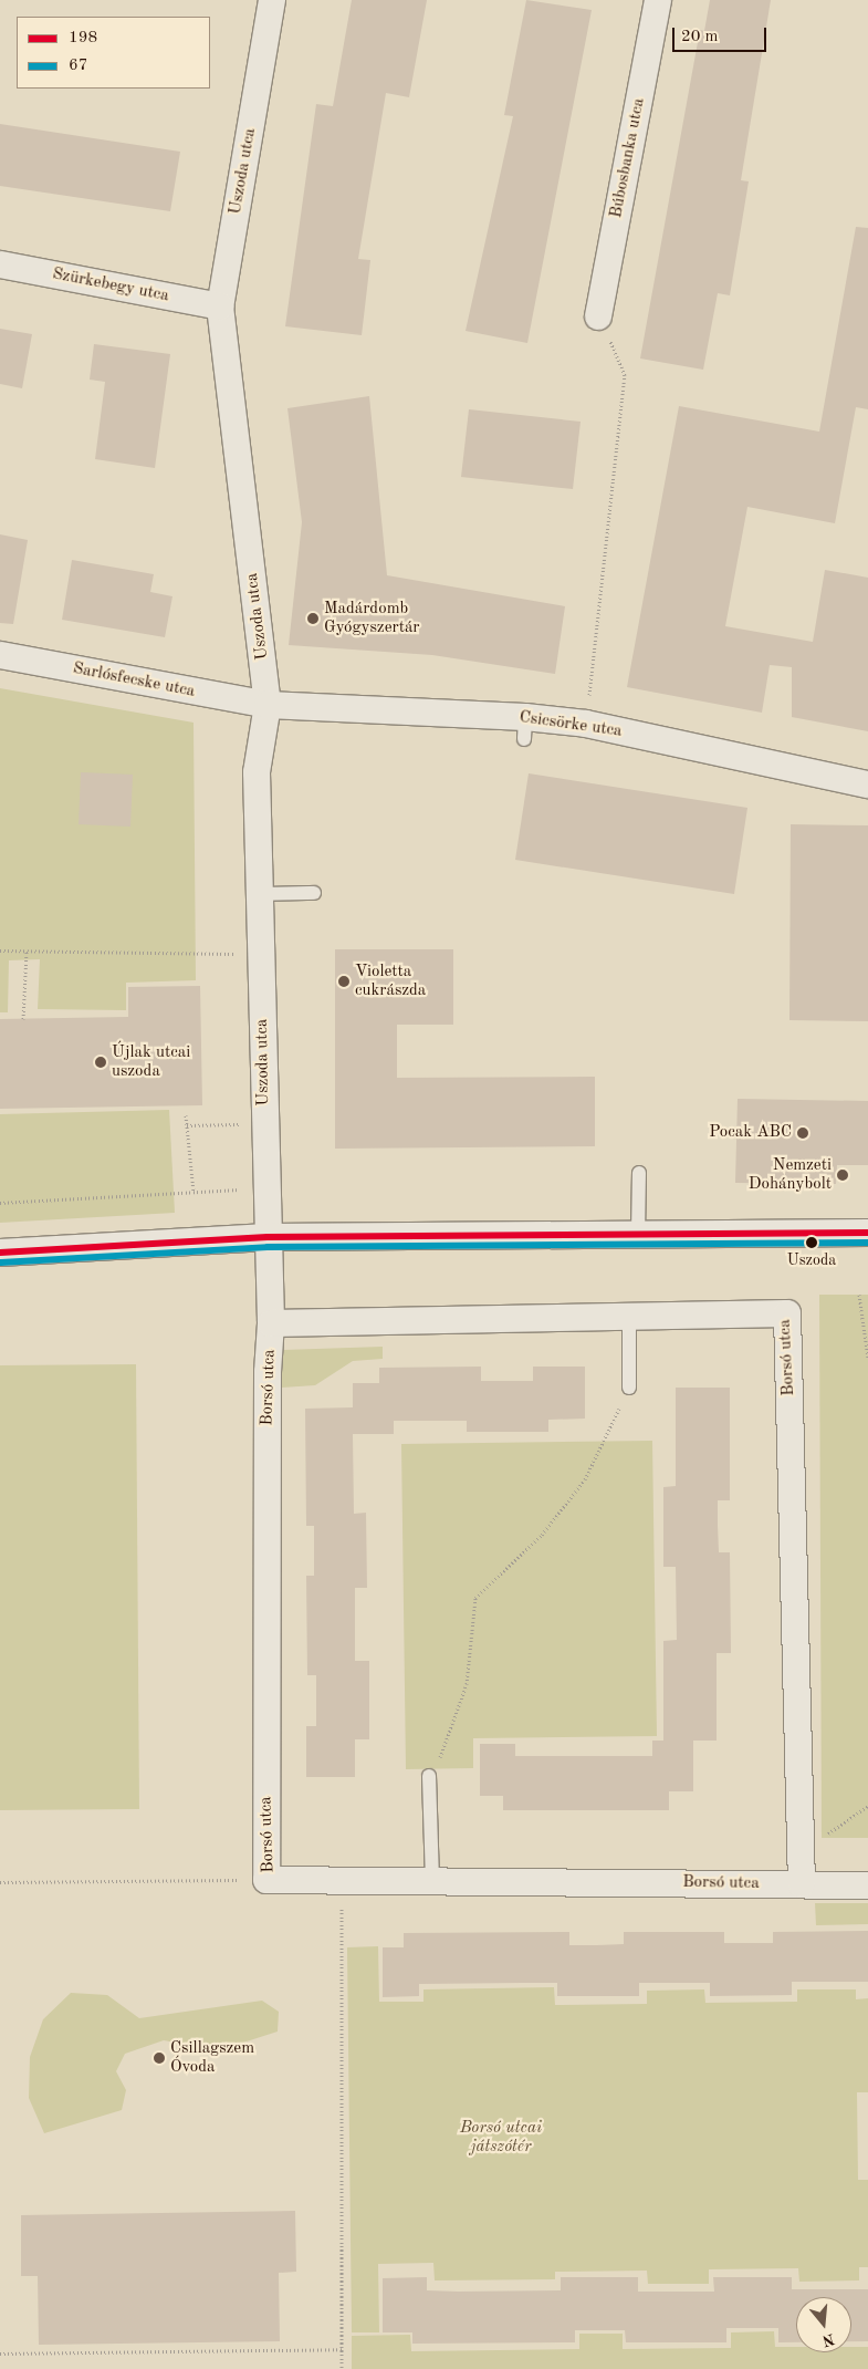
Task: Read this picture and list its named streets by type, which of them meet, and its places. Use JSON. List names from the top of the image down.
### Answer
{
  "streets": {
    "street": [
      "Búbosbanka utca",
      "Uszoda utca",
      "Szürkebegy utca",
      "Sarlósfecske utca",
      "Csicsörke utca",
      "Borsó utca"
    ]
  },
  "crossings": [
    ["Uszoda utca", "Szürkebegy utca"],
    ["Uszoda utca", "Sarlósfecske utca"],
    ["Uszoda utca", "Csicsörke utca"],
    ["Uszoda utca", "Borsó utca"],
    ["Sarlósfecske utca", "Csicsörke utca"]
  ],
  "parks": ["Borsó utcai játszótér"],
  "places": [
    "Madárdomb Gyógyszertár",
    "Violetta cukrászda",
    "Újlak utcai uszoda",
    "Pocak ABC",
    "Nemzeti Dohánybolt",
    "Uszoda",
    "Csillagszem Óvoda"
  ],
  "lines": ["transit line 198", "transit line 67"],
  "legend": ["198", "67"],
  "scale_bar": "20 m",
  "north": "bottom"
}
